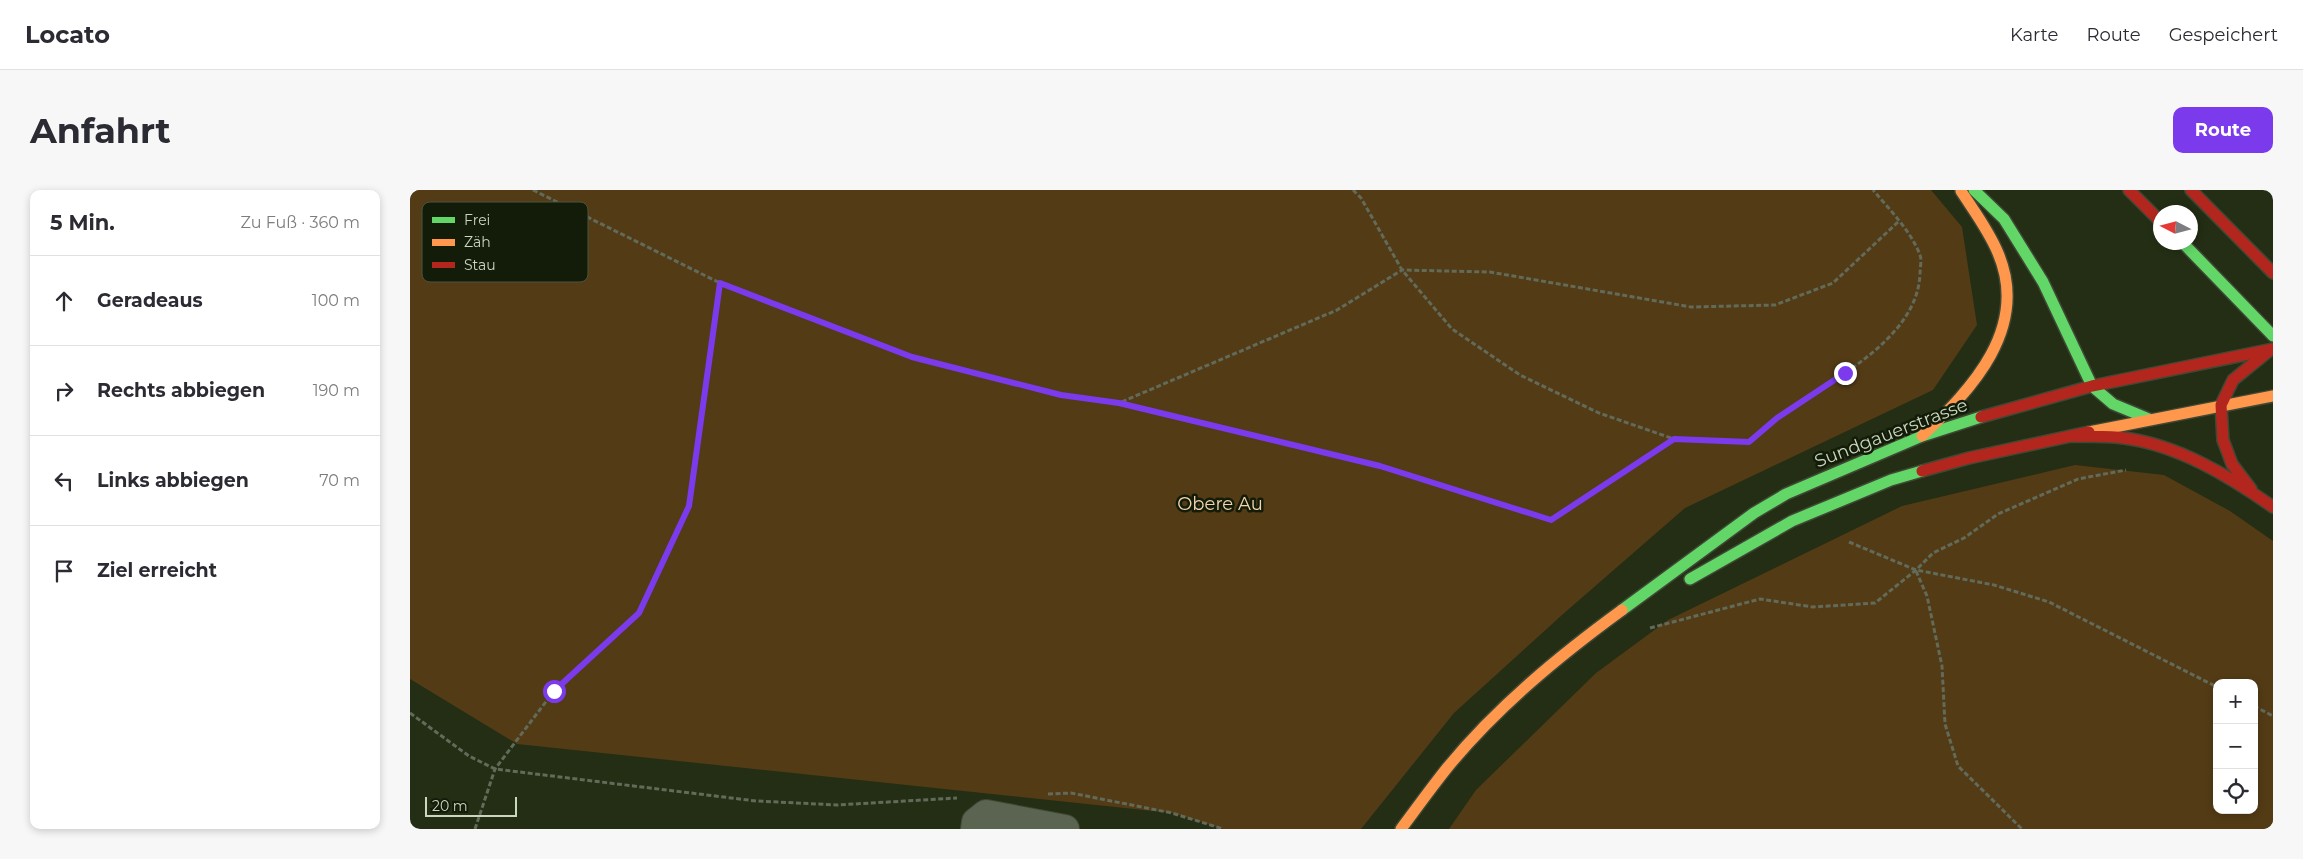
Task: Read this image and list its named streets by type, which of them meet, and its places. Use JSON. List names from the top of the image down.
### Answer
{
  "streets": {
    "main road": ["Sundgauerstrasse"]
  },
  "parks": ["Obere Au"],
  "legend": ["Frei", "Zäh", "Stau"],
  "scale_bar": "20 m",
  "north": "left",
  "page": {
    "header": "Locato",
    "nav": ["Karte", "Route", "Gespeichert"],
    "buttons": "Route",
    "title": "Anfahrt",
    "heading": ["5 Min.", "Zu Fuß · 360 m"],
    "list": [
      ["Geradeaus", "100 m"],
      ["Rechts abbiegen", "190 m"],
      ["Links abbiegen", "70 m"],
      "Ziel erreicht"
    ],
    "map_buttons": ["+", "−"],
    "scale": "20 m"
  }
}
